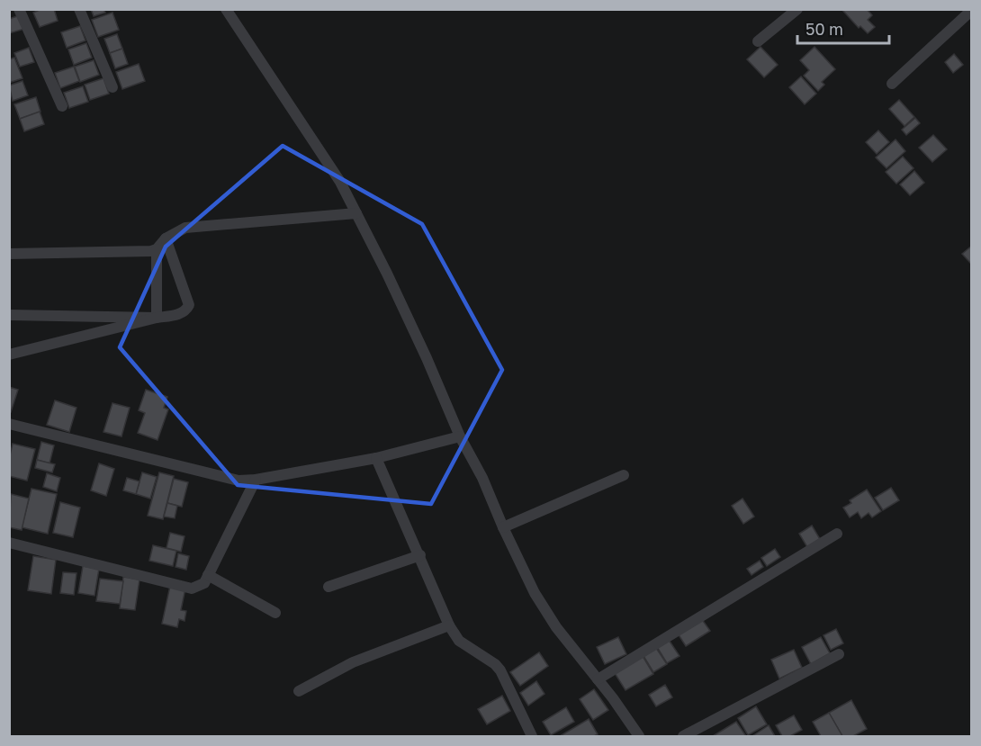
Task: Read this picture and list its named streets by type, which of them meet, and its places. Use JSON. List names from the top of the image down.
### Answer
{
  "scale_bar": "50 m"
}
